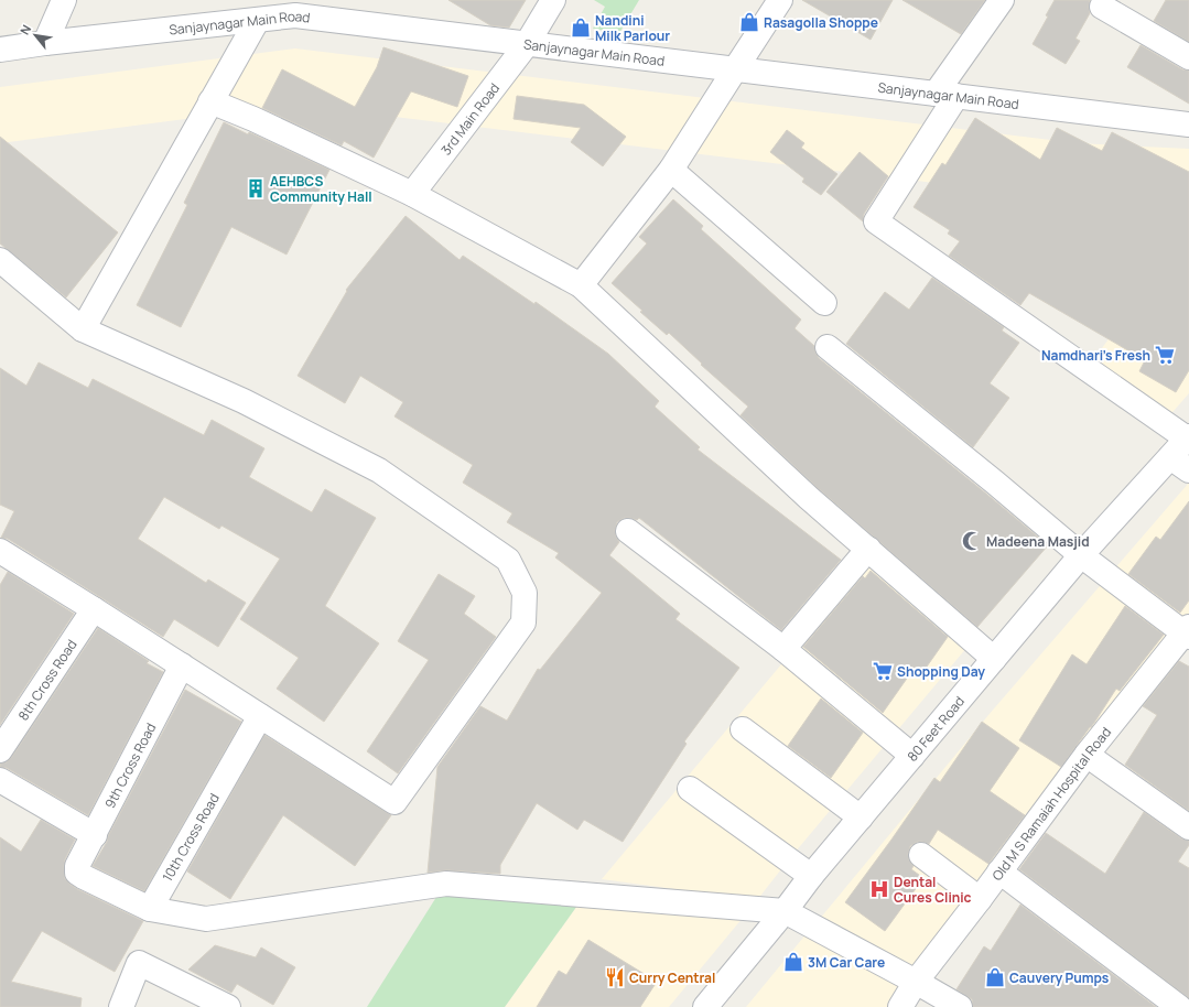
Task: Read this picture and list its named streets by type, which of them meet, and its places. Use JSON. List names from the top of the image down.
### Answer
{
  "streets": {
    "street": [
      "Sanjaynagar Main Road",
      "3rd Main Road",
      "8th Cross Road",
      "80 Feet Road",
      "9th Cross Road",
      "Old M S Ramaiah Hospital Road",
      "10th Cross Road"
    ]
  },
  "crossings": [
    ["Sanjaynagar Main Road", "3rd Main Road"],
    ["9th Cross Road", "10th Cross Road"]
  ],
  "places": {
    "shop": [
      "Rasagolla Shoppe",
      "Nandini Milk Parlour",
      "3M Car Care",
      "Cauvery Pumps"
    ],
    "building": ["AEHBCS Community Hall"],
    "supermarket": ["Namdhari's Fresh", "Shopping Day"],
    "mosque": ["Madeena Masjid"],
    "hospital": ["Dental Cures Clinic"],
    "restaurant": ["Curry Central"]
  },
  "north": "top left"
}
